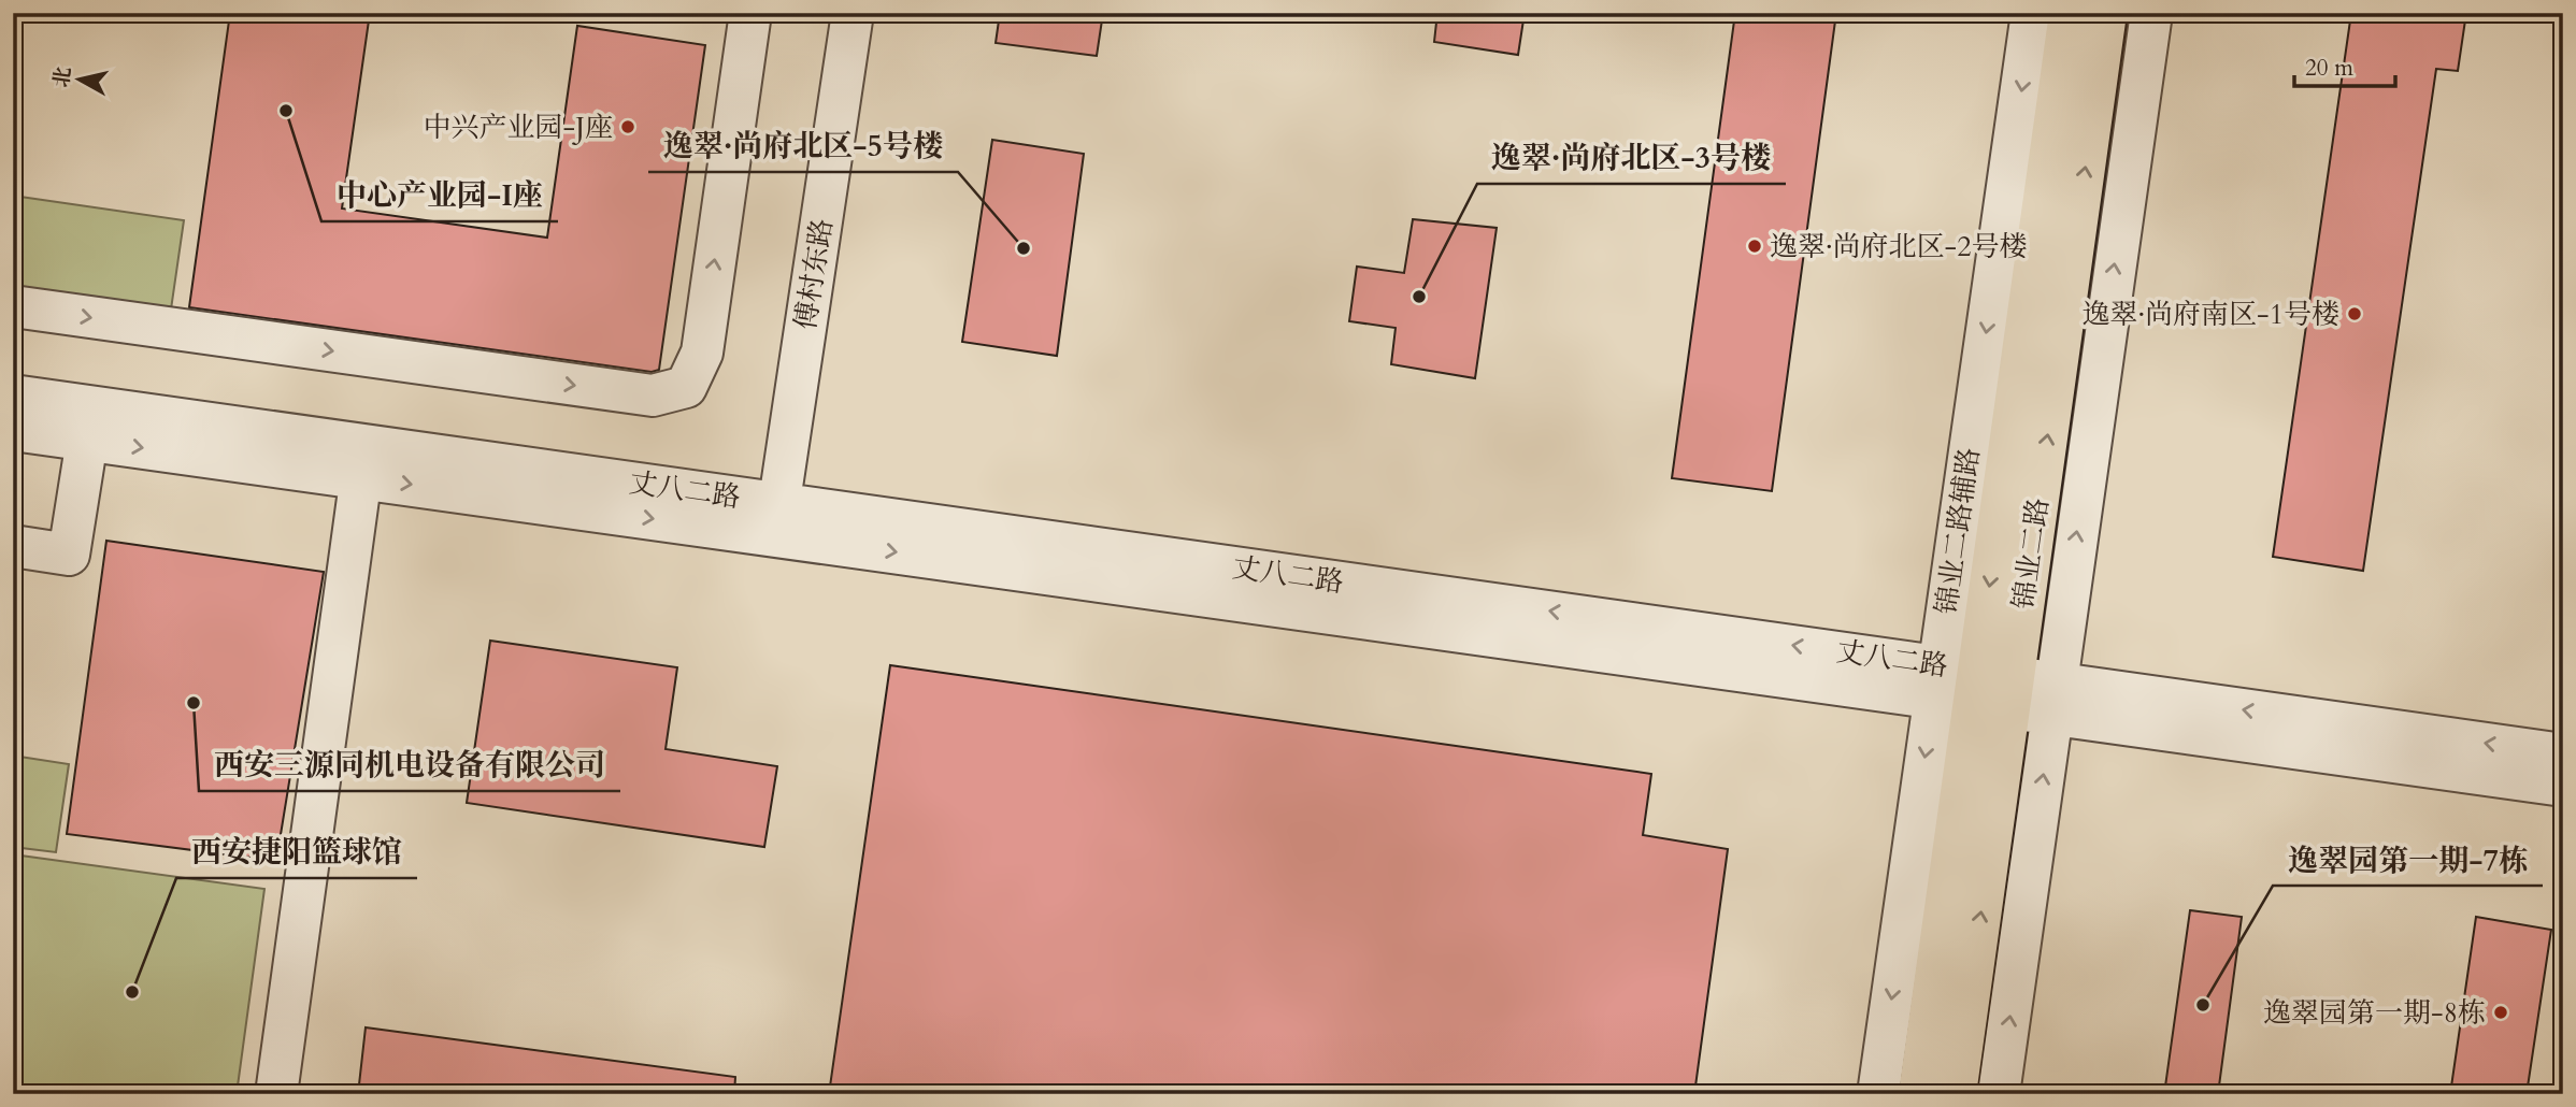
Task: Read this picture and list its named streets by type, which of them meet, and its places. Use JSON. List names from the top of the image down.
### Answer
{
  "streets": {
    "main road": ["锦业二路"],
    "street": ["傅村东路", "丈八二路", "锦业二路辅路"]
  },
  "crossings": [
    ["傅村东路", "丈八二路"],
    ["丈八二路", "锦业二路辅路"],
    ["丈八二路", "锦业二路"],
    ["锦业二路辅路", "锦业二路"]
  ],
  "places": [
    "中心产业园-I座",
    "中兴产业园-J座",
    "逸翠·尚府北区-2号楼",
    "逸翠·尚府北区-5号楼",
    "逸翠·尚府北区-3号楼",
    "逸翠·尚府南区-1号楼",
    "西安三源同机电设备有限公司",
    "西安捷阳篮球馆",
    "逸翠园第一期-7栋",
    "逸翠园第一期-8栋"
  ],
  "scale_bar": "20 m",
  "north": "left"
}
